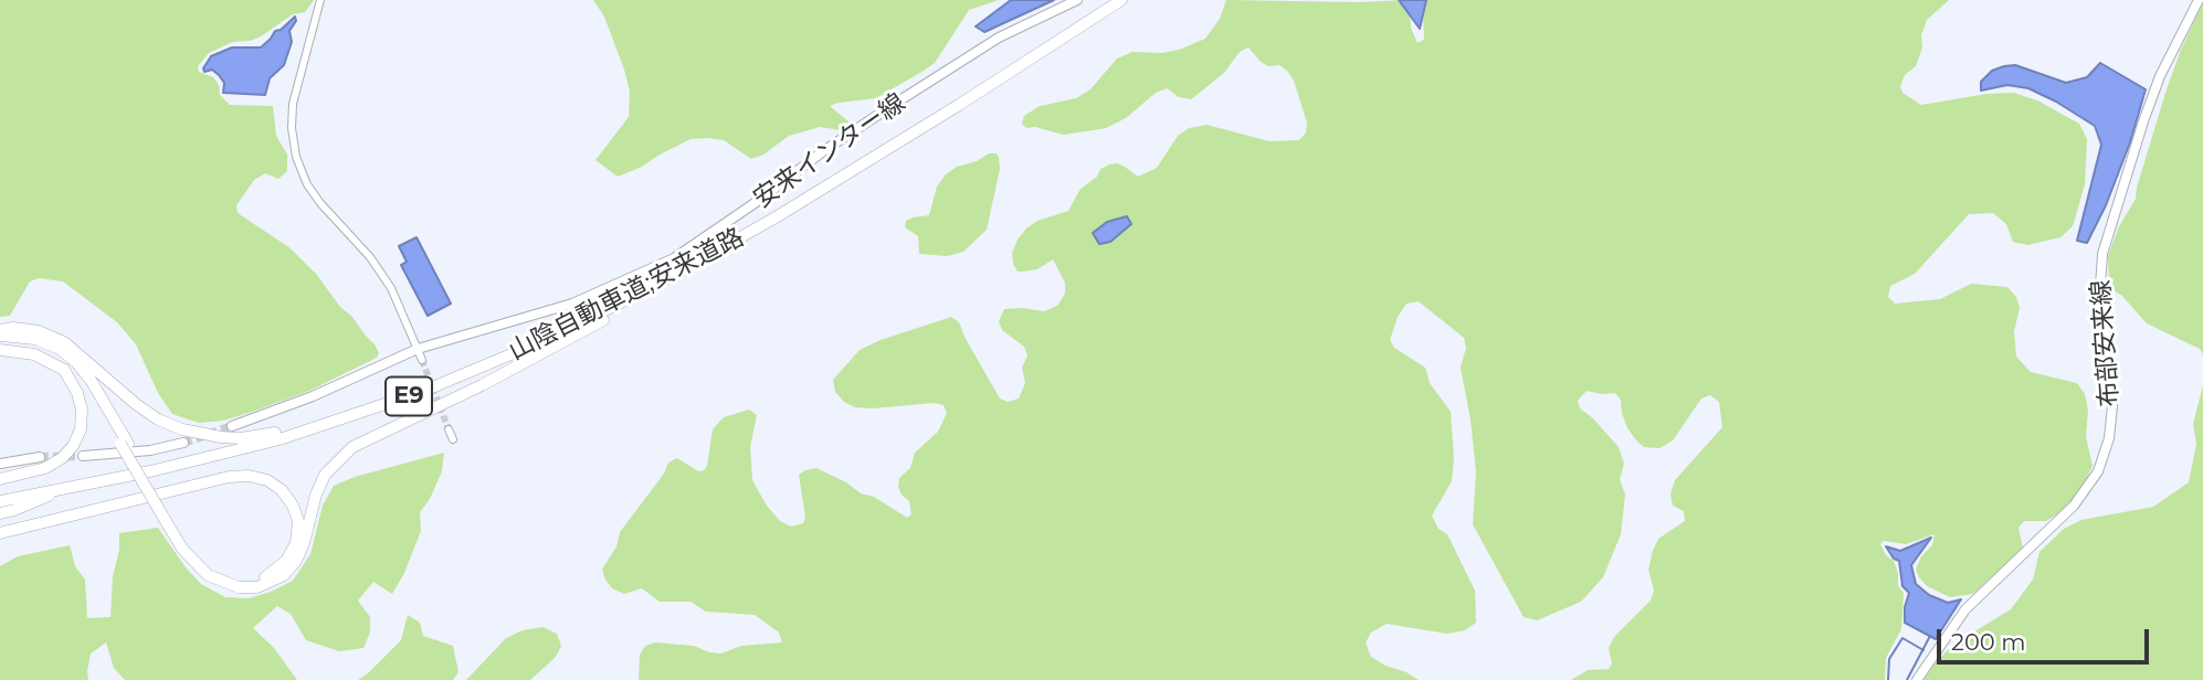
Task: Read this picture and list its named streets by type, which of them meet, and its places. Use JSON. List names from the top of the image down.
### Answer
{
  "streets": {
    "highway": ["山陰自動車道;安来道路", "E9"],
    "main road": ["安来インター線", "布部安来線"]
  },
  "crossings": [
    ["山陰自動車道;安来道路", "E9"]
  ],
  "scale_bar": "200 m"
}
